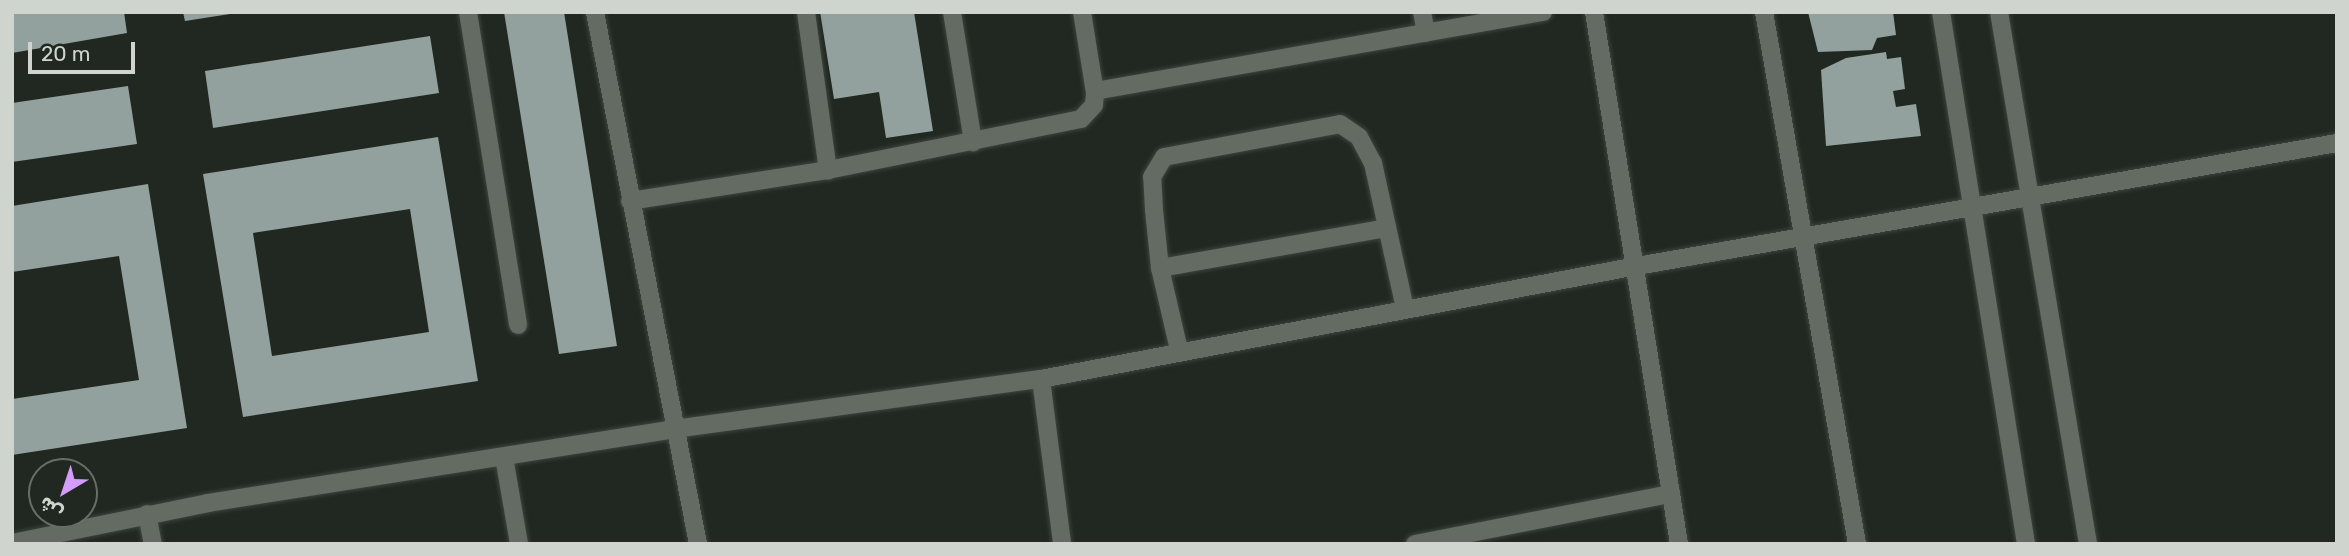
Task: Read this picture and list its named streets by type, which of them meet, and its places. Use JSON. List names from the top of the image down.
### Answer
{
  "scale_bar": "20 m",
  "north": "bottom left"
}
